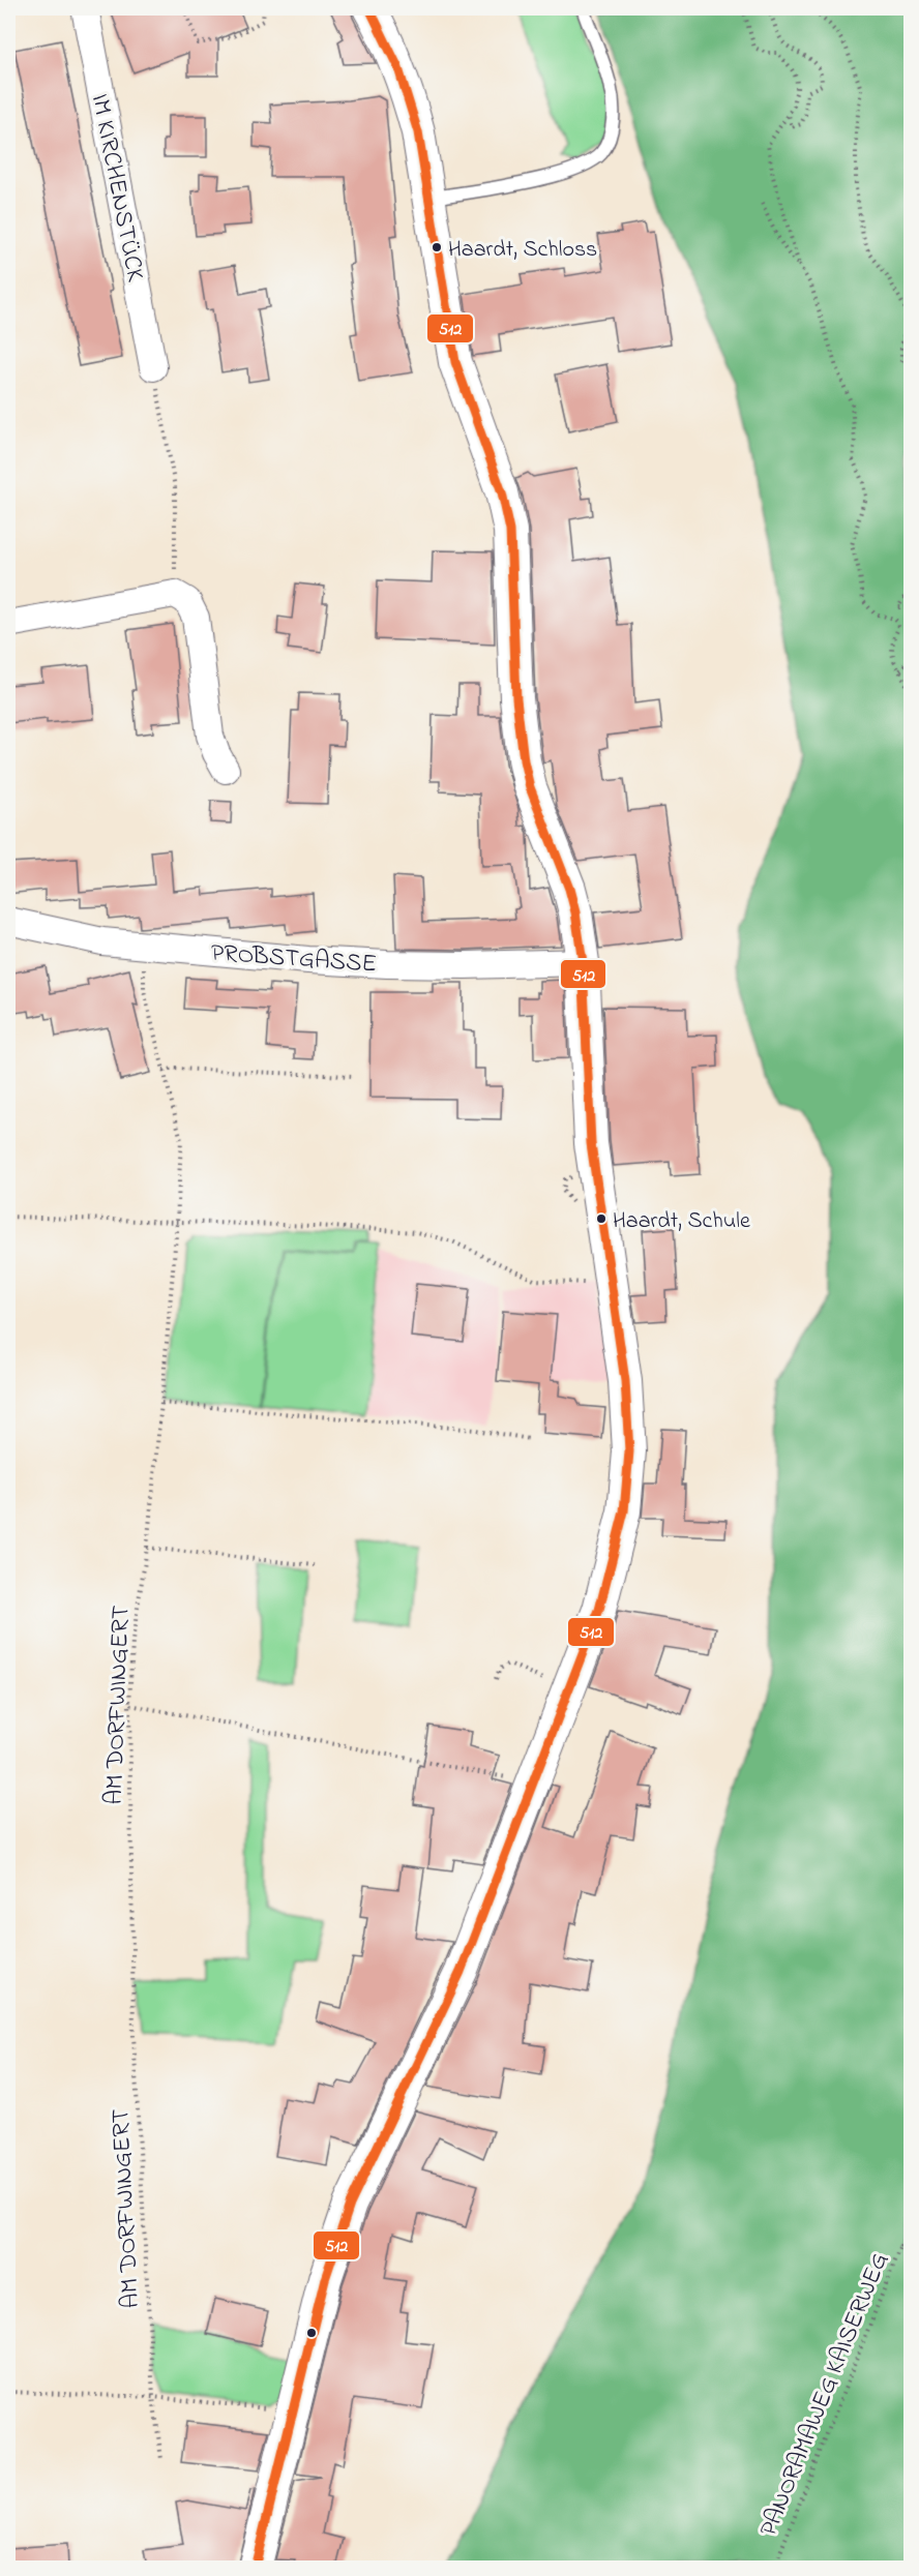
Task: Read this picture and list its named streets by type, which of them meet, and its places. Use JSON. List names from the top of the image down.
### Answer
{
  "streets": {
    "street": ["IM KIRCHENSTÜCK", "PROBSTGASSE"],
    "path": ["AM DORFWINGERT", "PANORAMAWEG KAISERWEG"]
  },
  "crossings": [
    ["PROBSTGASSE", "AM DORFWINGERT"]
  ],
  "places": ["Haardt, Schloss", "Haardt, Schule"],
  "lines": ["transit line 512"]
}
